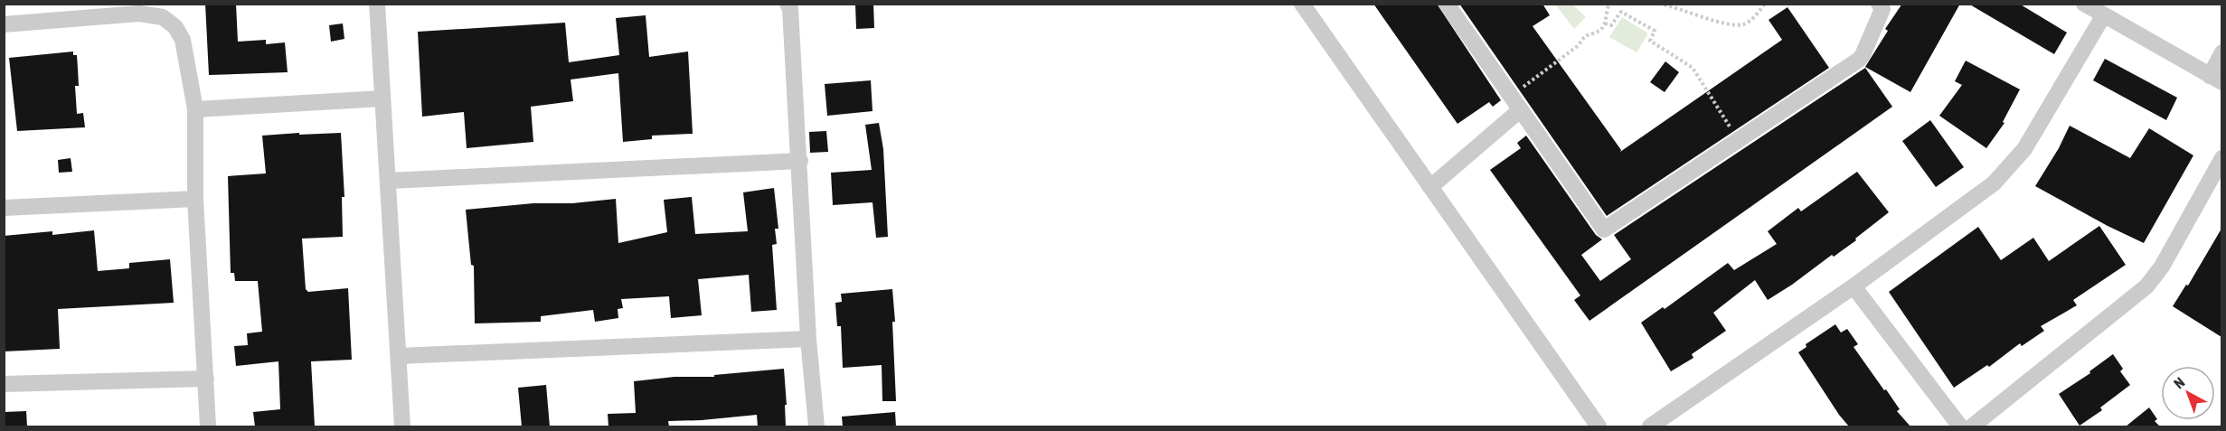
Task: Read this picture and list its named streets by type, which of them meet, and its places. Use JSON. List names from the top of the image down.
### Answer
{
  "north": "top left"
}
